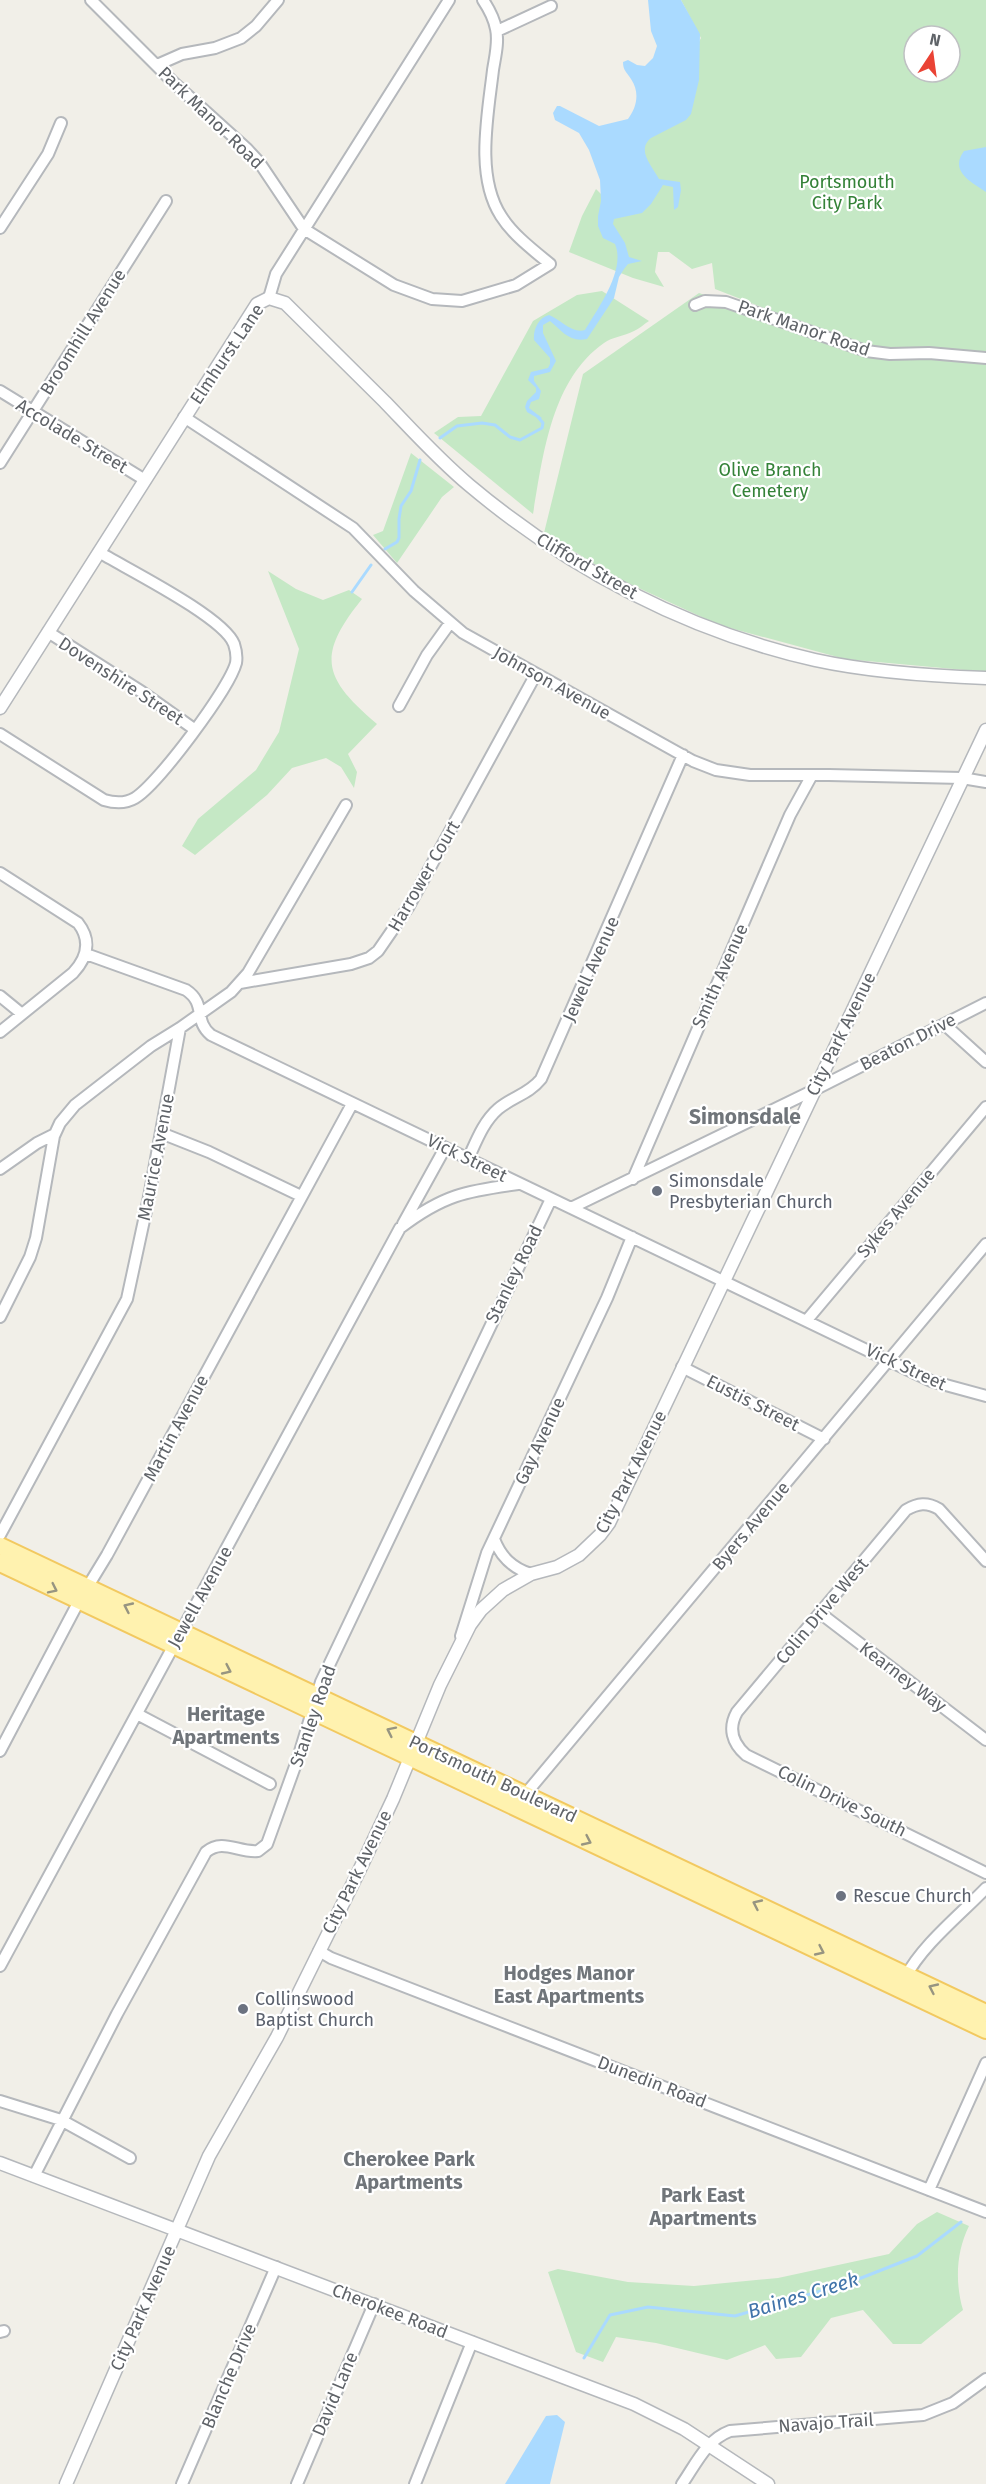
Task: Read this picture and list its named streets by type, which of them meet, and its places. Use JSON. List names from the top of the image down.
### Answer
{
  "streets": {
    "main road": ["Portsmouth Boulevard"],
    "street": [
      "Park Manor Road",
      "Broomhill Avenue",
      "Elmhurst Lane",
      "Accolade Street",
      "Clifford Street",
      "Dovenshire Street",
      "Johnson Avenue",
      "Harrower Court",
      "Jewell Avenue",
      "Smith Avenue",
      "City Park Avenue",
      "Beaton Drive",
      "Maurice Avenue",
      "Vick Street",
      "Sykes Avenue",
      "Stanley Road",
      "Eustis Street",
      "Martin Avenue",
      "Gay Avenue",
      "Byers Avenue",
      "Colin Drive West",
      "Kearney Way",
      "Colin Drive South",
      "Dunedin Road",
      "Cherokee Road",
      "Blanche Drive",
      "David Lane",
      "Navajo Trail"
    ]
  },
  "crossings": [
    ["Park Manor Road", "Elmhurst Lane"],
    ["Broomhill Avenue", "Accolade Street"],
    ["Elmhurst Lane", "Accolade Street"],
    ["Elmhurst Lane", "Clifford Street"],
    ["Elmhurst Lane", "Dovenshire Street"],
    ["Elmhurst Lane", "Johnson Avenue"],
    ["Johnson Avenue", "Harrower Court"],
    ["Johnson Avenue", "Jewell Avenue"],
    ["Johnson Avenue", "Smith Avenue"],
    ["Johnson Avenue", "City Park Avenue"],
    ["Jewell Avenue", "Vick Street"],
    ["Jewell Avenue", "Portsmouth Boulevard"],
    ["Smith Avenue", "Beaton Drive"],
    ["City Park Avenue", "Beaton Drive"],
    ["City Park Avenue", "Vick Street"],
    ["City Park Avenue", "Eustis Street"],
    ["City Park Avenue", "Gay Avenue"],
    ["City Park Avenue", "Portsmouth Boulevard"],
    ["City Park Avenue", "Dunedin Road"],
    ["City Park Avenue", "Cherokee Road"],
    ["Beaton Drive", "Vick Street"],
    ["Vick Street", "Sykes Avenue"],
    ["Vick Street", "Stanley Road"],
    ["Vick Street", "Martin Avenue"],
    ["Vick Street", "Gay Avenue"],
    ["Vick Street", "Byers Avenue"],
    ["Stanley Road", "Portsmouth Boulevard"],
    ["Stanley Road", "Cherokee Road"],
    ["Eustis Street", "Byers Avenue"],
    ["Martin Avenue", "Portsmouth Boulevard"],
    ["Byers Avenue", "Portsmouth Boulevard"],
    ["Colin Drive West", "Kearney Way"],
    ["Colin Drive West", "Colin Drive South"],
    ["Cherokee Road", "Blanche Drive"],
    ["Cherokee Road", "David Lane"],
    ["Cherokee Road", "Navajo Trail"]
  ],
  "districts": [
    "Simonsdale",
    "Heritage Apartments",
    "Hodges Manor East Apartments",
    "Cherokee Park Apartments",
    "Park East Apartments"
  ],
  "water": ["Baines Creek"],
  "parks": ["Portsmouth City Park", "Olive Branch Cemetery"],
  "places": ["Simonsdale Presbyterian Church", "Rescue Church", "Collinswood Baptist Church"],
  "north": "top"
}
